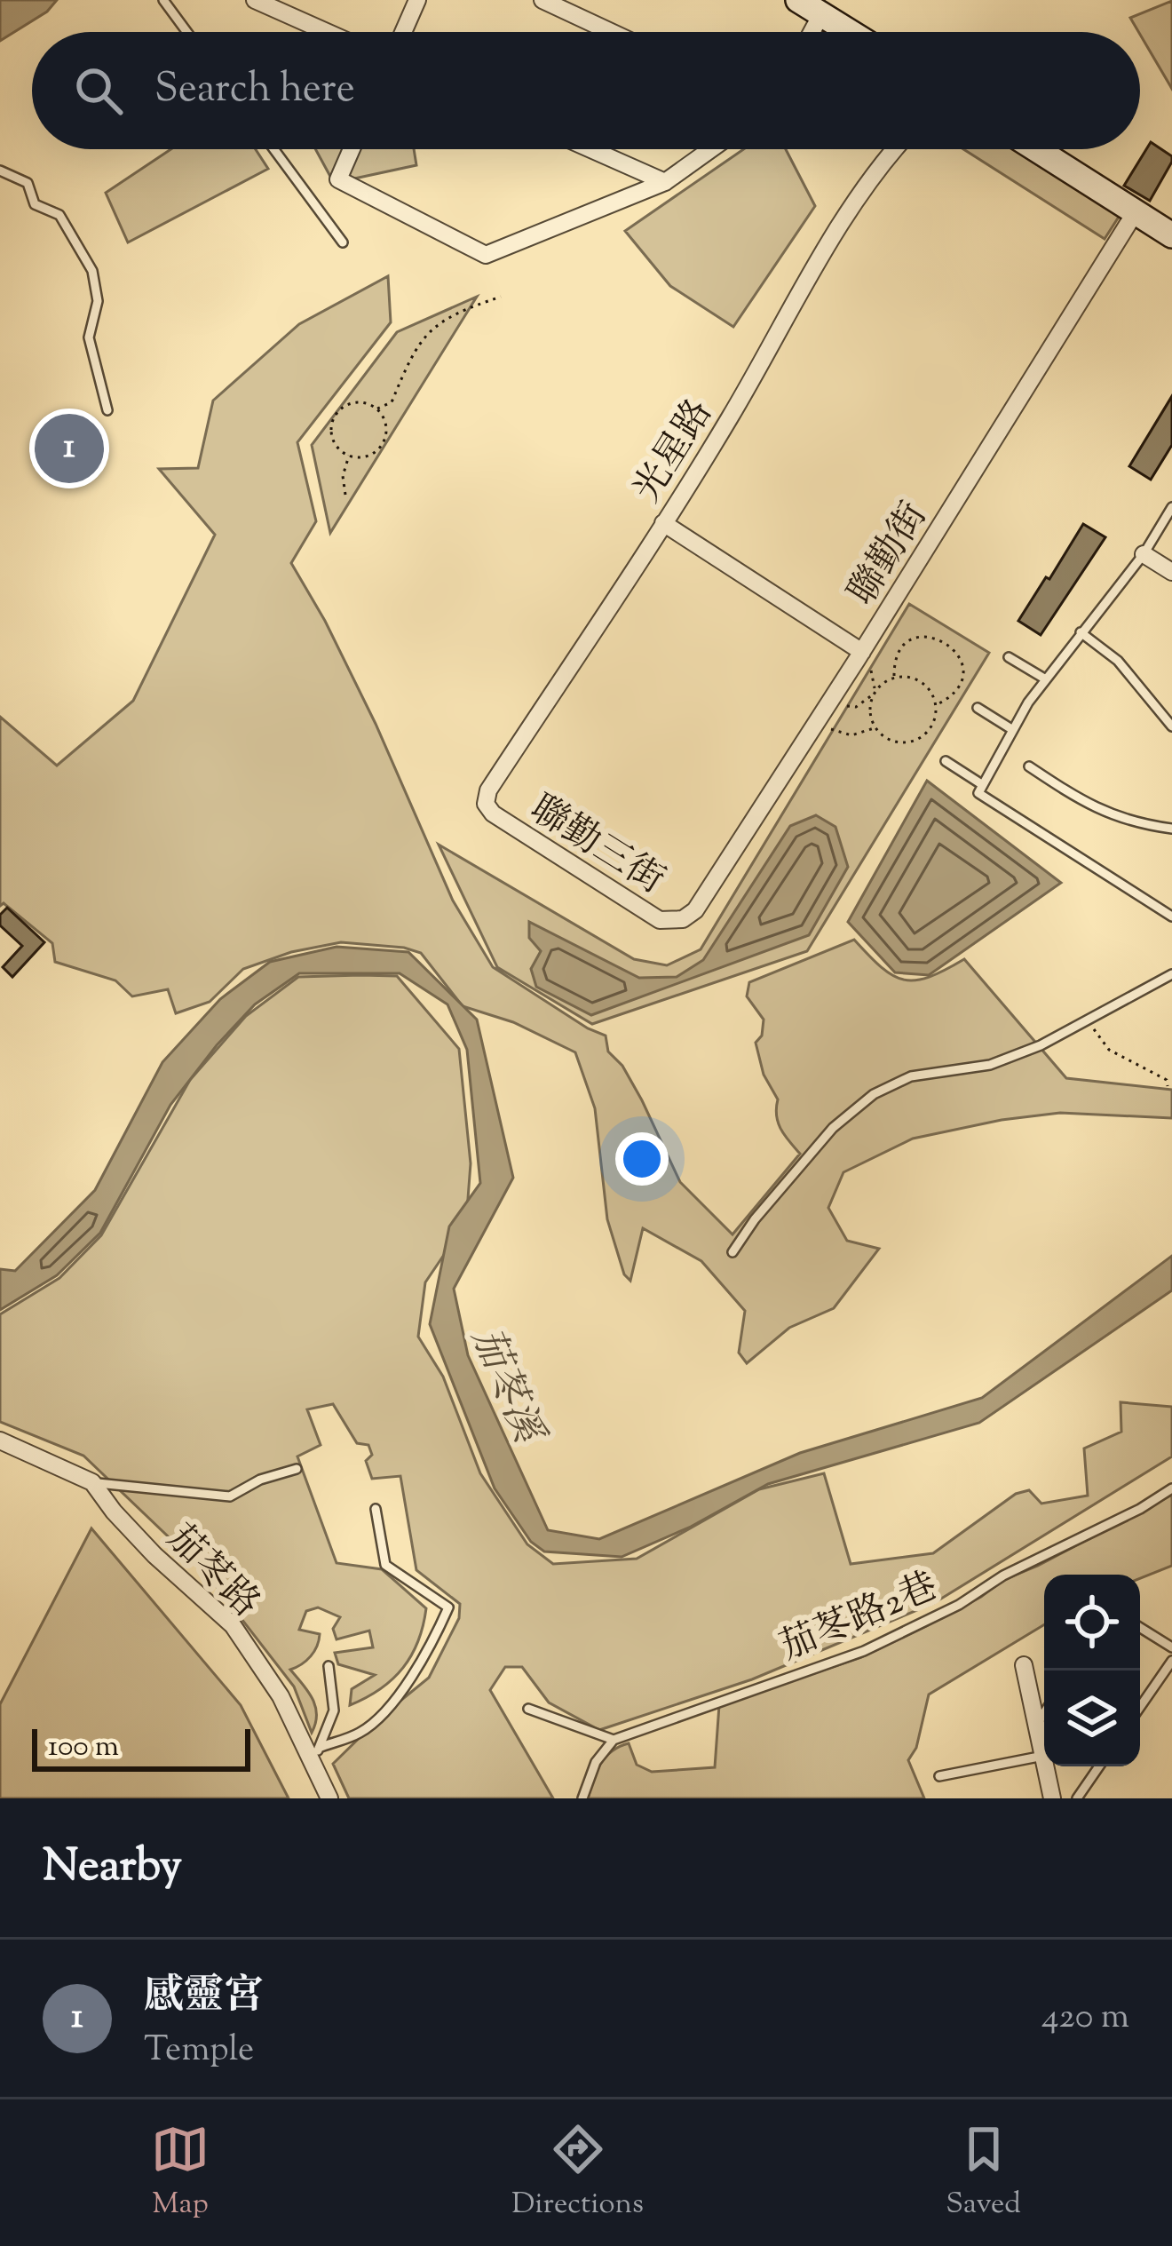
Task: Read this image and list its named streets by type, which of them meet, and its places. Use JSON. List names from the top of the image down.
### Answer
{
  "streets": {
    "street": [
      "光星路",
      "聯勤街",
      "聯勤三街",
      "茄苳路"
    ],
    "lane": ["茄苳路2巷"]
  },
  "crossings": [
    ["光星路", "聯勤三街"],
    ["聯勤街", "聯勤三街"]
  ],
  "water": ["茄苳溪"],
  "scale_bar": "100 m",
  "page": {
    "search": "Search here",
    "pins": "1",
    "scale": "100 m",
    "heading": "Nearby",
    "list": [
      {
        "mark": "1",
        "name": "感靈宮",
        "note": "Temple",
        "value": "420 m"
      }
    ],
    "nav": ["Map", "Directions", "Saved"]
  }
}
